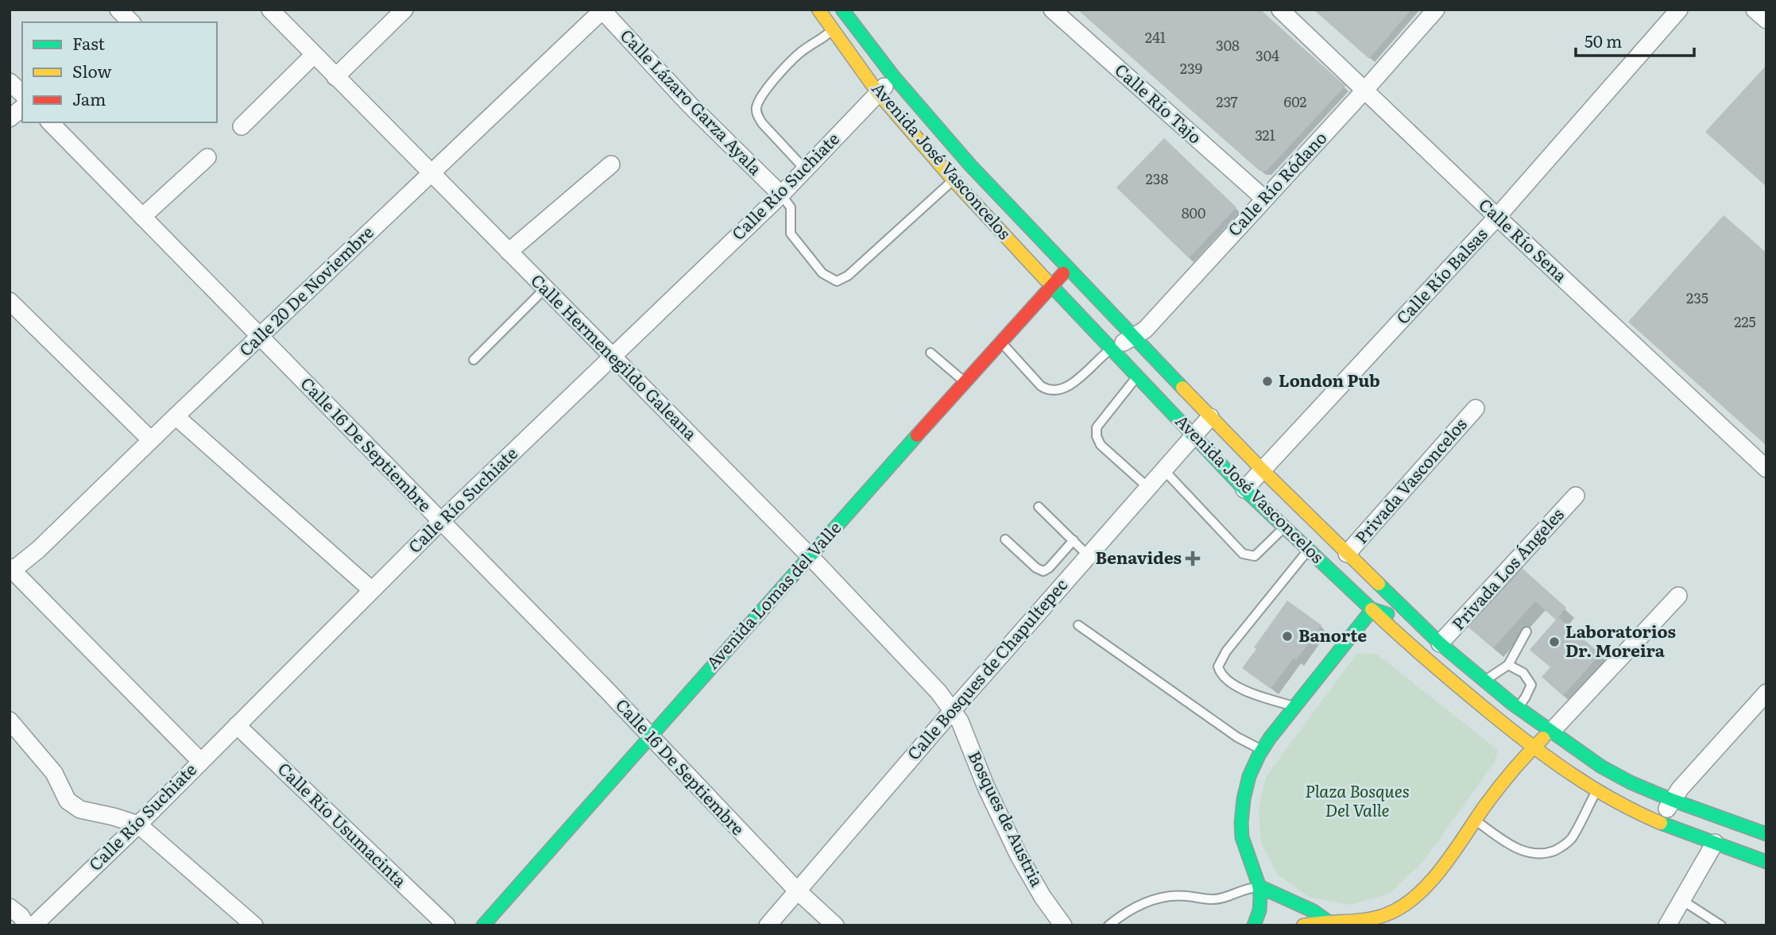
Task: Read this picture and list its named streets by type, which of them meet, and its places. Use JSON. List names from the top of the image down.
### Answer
{
  "streets": {
    "main road": ["Avenida José Vasconcelos", "Avenida Lomas del Valle"],
    "street": [
      "Calle Lázaro Garza Ayala",
      "Calle Río Tajo",
      "Calle Río Ródano",
      "Calle Río Suchiate",
      "Calle Río Sena",
      "Calle Río Balsas",
      "Calle 20 De Noviembre",
      "Calle Hermenegildo Galeana",
      "Calle 16 De Septiembre",
      "Privada Vasconcelos",
      "Privada Los Ángeles",
      "Calle Bosques de Chapultepec",
      "Bosques de Austria",
      "Calle Río Usumacinta"
    ]
  },
  "crossings": [
    ["Calle Lázaro Garza Ayala", "Calle Río Suchiate"],
    ["Calle Lázaro Garza Ayala", "Calle 20 De Noviembre"],
    ["Calle Río Tajo", "Calle Río Ródano"],
    ["Avenida José Vasconcelos", "Calle Río Ródano"],
    ["Avenida José Vasconcelos", "Calle Río Suchiate"],
    ["Avenida José Vasconcelos", "Calle Río Balsas"],
    ["Avenida José Vasconcelos", "Privada Vasconcelos"],
    ["Avenida José Vasconcelos", "Privada Los Ángeles"],
    ["Avenida José Vasconcelos", "Avenida Lomas del Valle"],
    ["Avenida José Vasconcelos", "Calle Bosques de Chapultepec"],
    ["Calle Río Ródano", "Calle Río Sena"],
    ["Calle Río Suchiate", "Calle Hermenegildo Galeana"],
    ["Calle Río Suchiate", "Calle 16 De Septiembre"],
    ["Calle Río Suchiate", "Calle Río Usumacinta"],
    ["Calle Río Sena", "Calle Río Balsas"],
    ["Calle 20 De Noviembre", "Calle Hermenegildo Galeana"],
    ["Calle 20 De Noviembre", "Calle 16 De Septiembre"],
    ["Calle Hermenegildo Galeana", "Avenida Lomas del Valle"],
    ["Calle Hermenegildo Galeana", "Calle Bosques de Chapultepec"],
    ["Calle Hermenegildo Galeana", "Bosques de Austria"],
    ["Calle 16 De Septiembre", "Avenida Lomas del Valle"],
    ["Calle 16 De Septiembre", "Calle Bosques de Chapultepec"],
    ["Calle Bosques de Chapultepec", "Bosques de Austria"]
  ],
  "parks": ["Plaza Bosques Del Valle"],
  "places": {
    "other": ["London Pub", "Banorte", "Laboratorios Dr. Moreira"],
    "health": ["Benavides"]
  },
  "house_numbers": [
    "241",
    "308",
    "304",
    "239",
    "237",
    "602",
    "321",
    "238",
    "800",
    "235",
    "225"
  ],
  "legend": ["Fast", "Slow", "Jam"],
  "scale_bar": "50 m"
}
